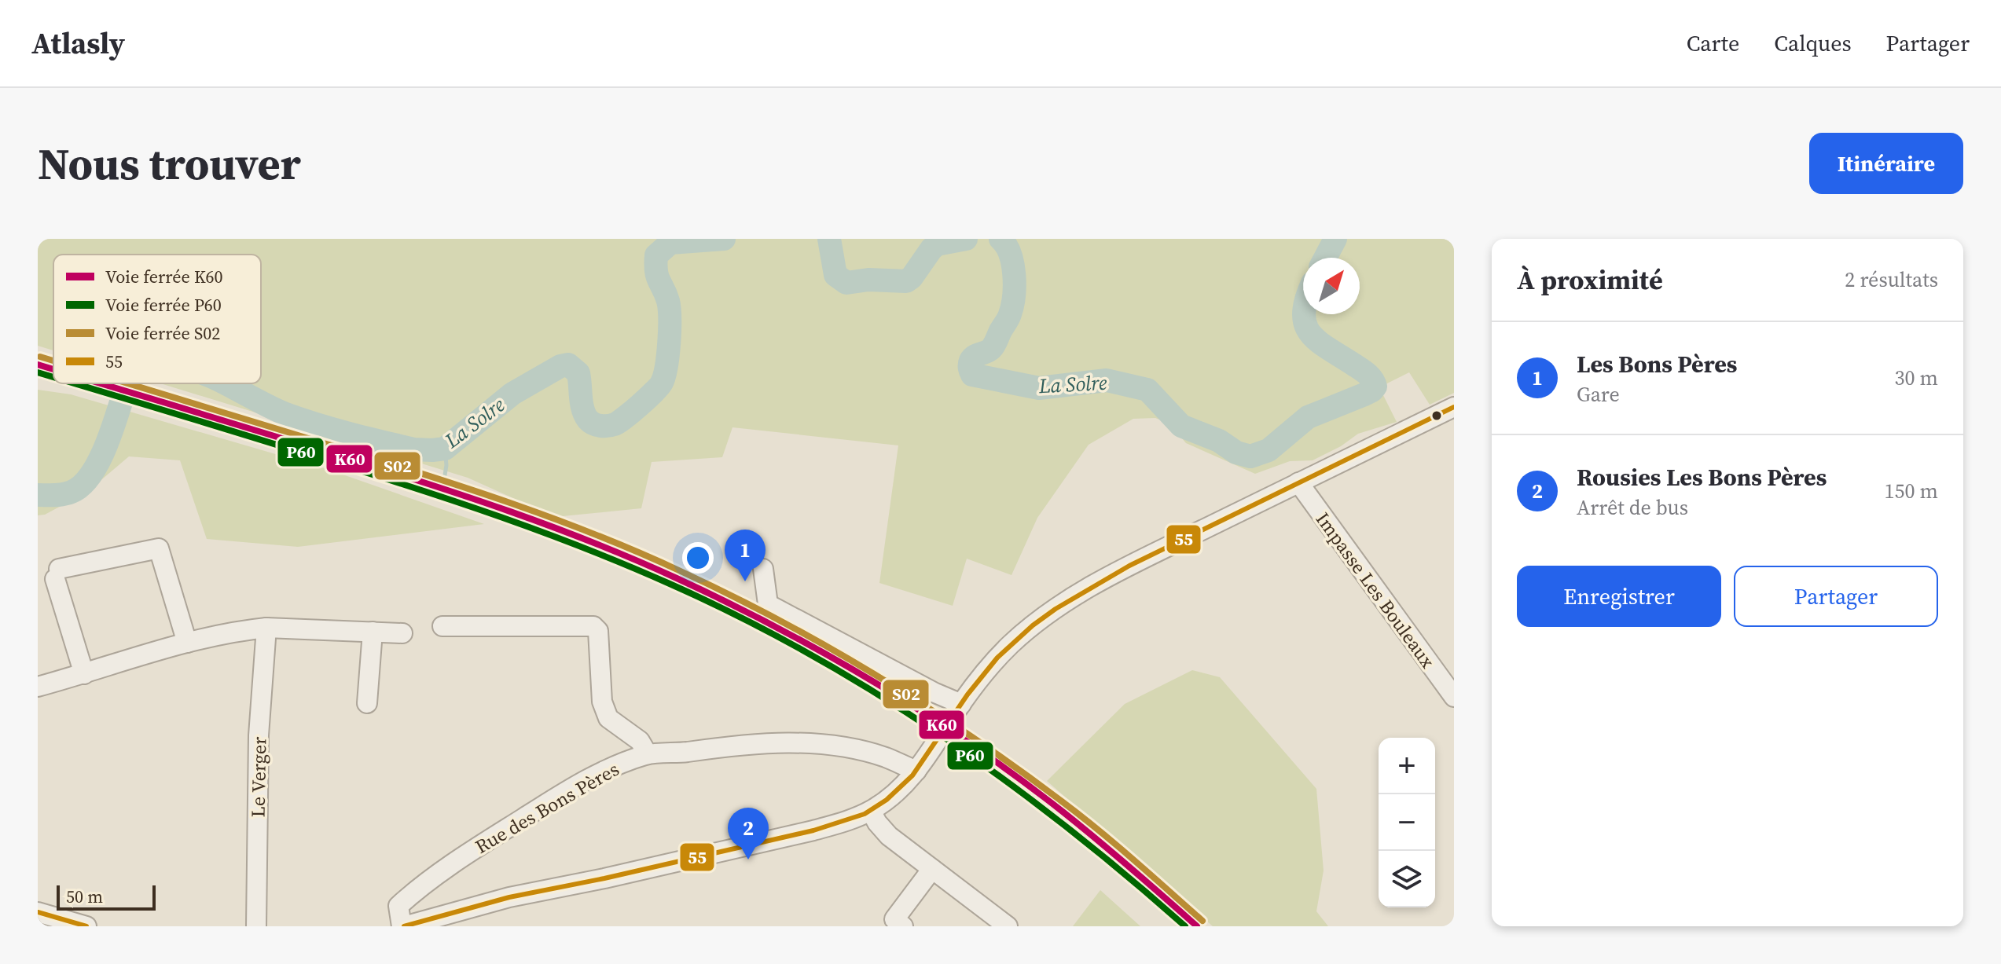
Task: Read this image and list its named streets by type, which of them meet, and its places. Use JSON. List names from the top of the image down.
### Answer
{
  "streets": {
    "street": ["Impasse Les Bouleaux", "Le Verger", "Rue des Bons Pères"]
  },
  "water": ["La Solre"],
  "lines": [
    "rail line S02",
    "rail line K60",
    "rail line P60",
    "transit line 55"
  ],
  "legend": [
    "Voie ferrée K60",
    "Voie ferrée P60",
    "Voie ferrée S02",
    "55"
  ],
  "scale_bar": "50 m",
  "north": "top right",
  "page": {
    "header": "Atlasly",
    "nav": ["Carte", "Calques", "Partager"],
    "buttons": [
      "Itinéraire",
      ["Enregistrer", "Partager"]
    ],
    "title": "Nous trouver",
    "heading": ["À proximité", "2 résultats"],
    "list": [
      {
        "mark": "1",
        "name": "Les Bons Pères",
        "note": "Gare",
        "value": "30 m"
      },
      {
        "mark": "2",
        "name": "Rousies Les Bons Pères",
        "note": "Arrêt de bus",
        "value": "150 m"
      }
    ],
    "pins": ["1", "2"],
    "map_buttons": ["+", "−"],
    "scale": "50 m"
  }
}
